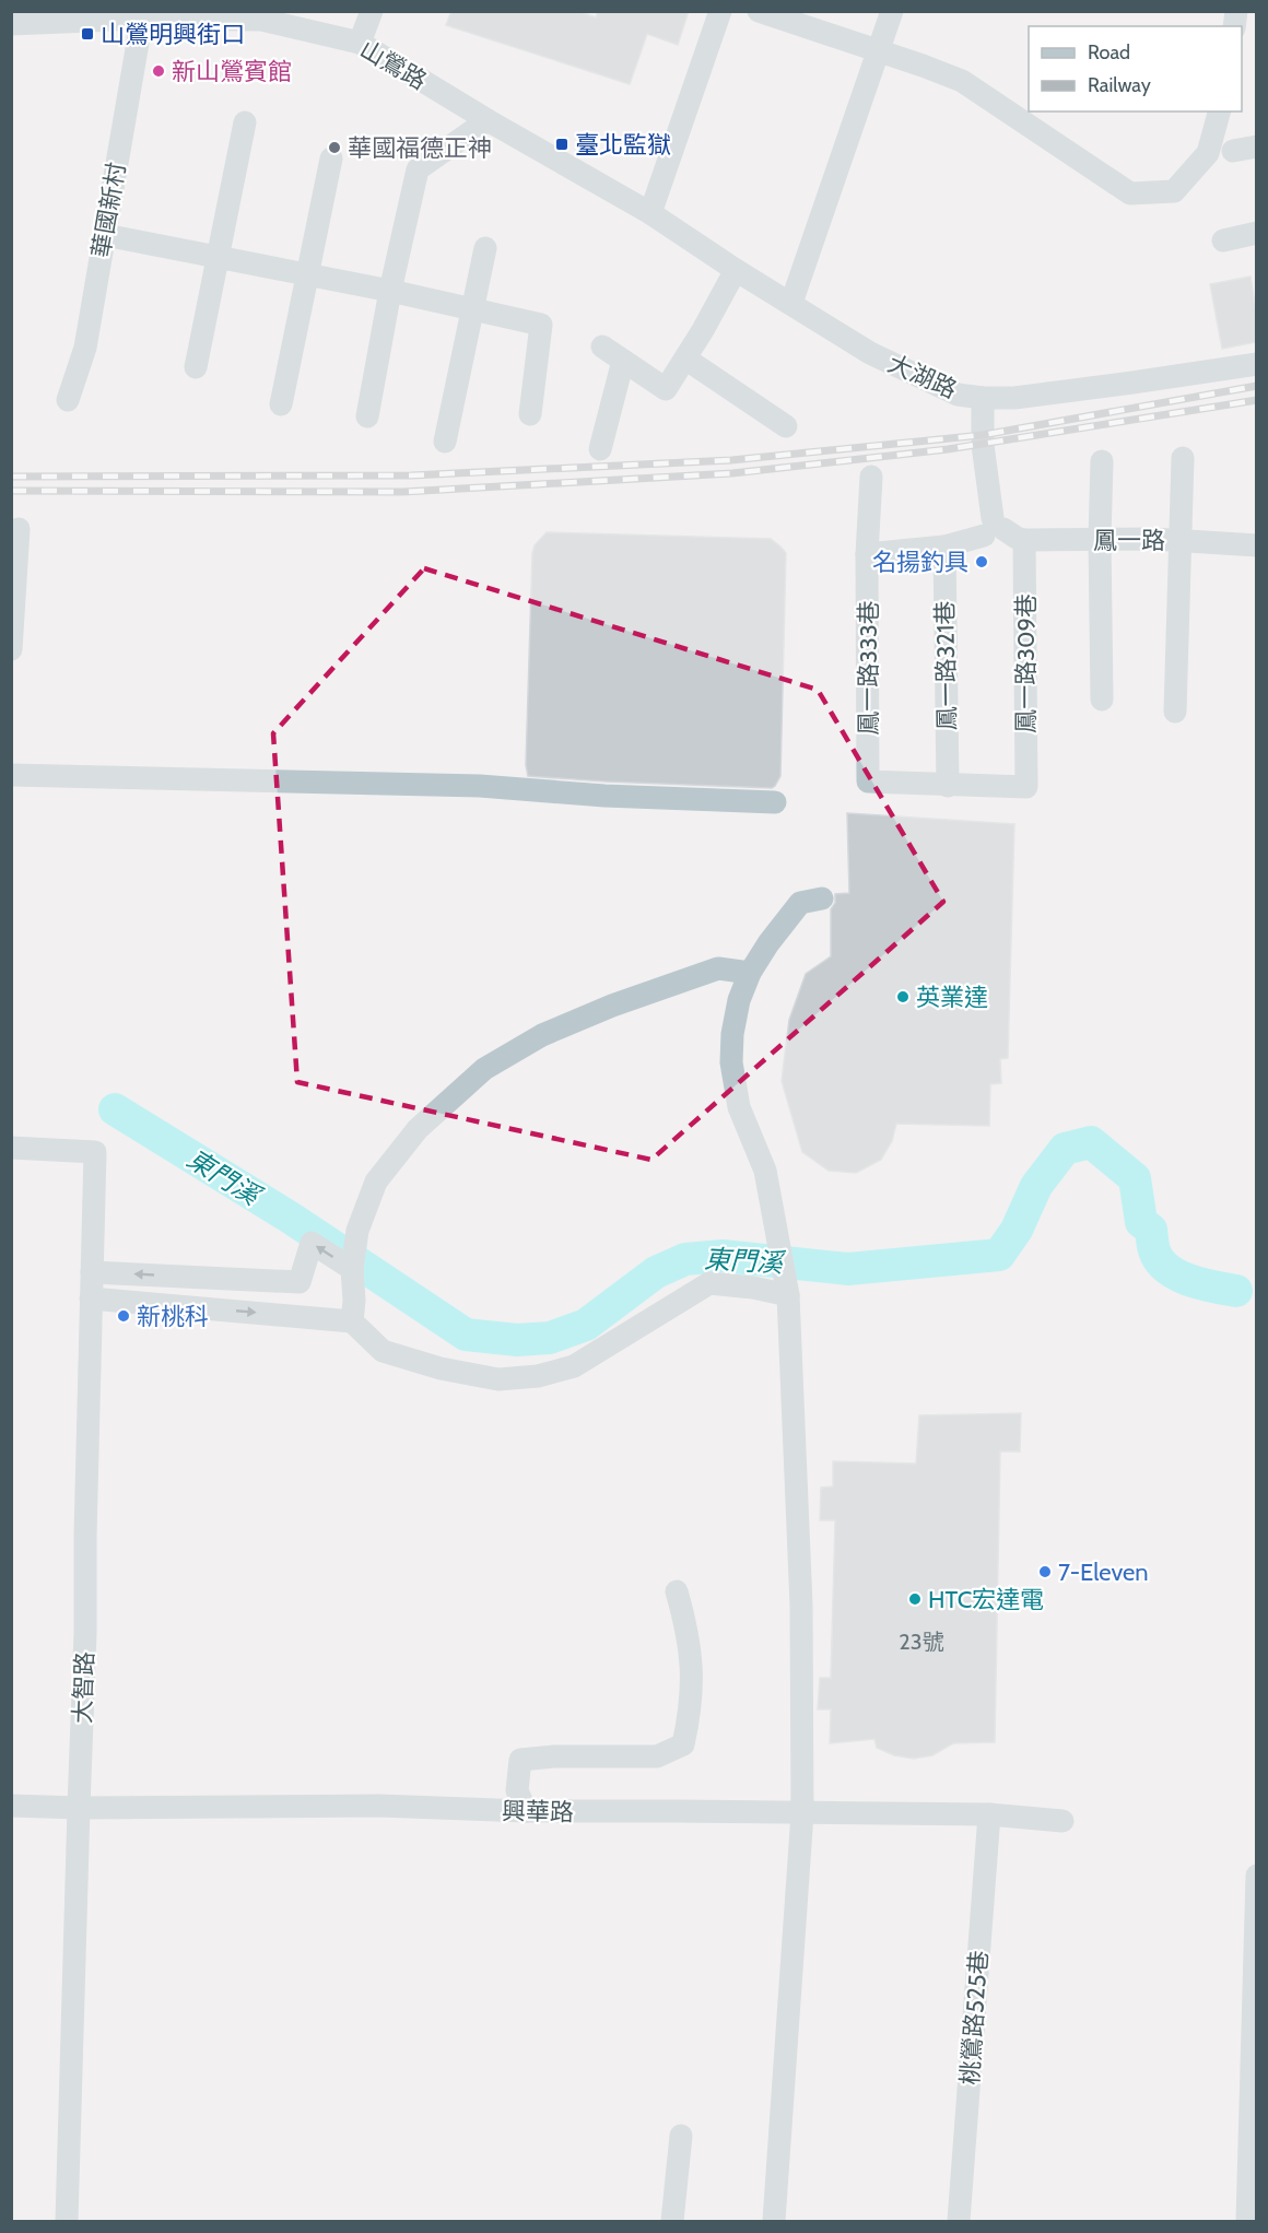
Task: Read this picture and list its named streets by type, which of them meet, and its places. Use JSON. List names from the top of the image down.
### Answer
{
  "streets": {
    "street": [
      "山鶯路",
      "華國新村",
      "大湖路",
      "鳳一路",
      "鳳一路309巷",
      "鳳一路321巷",
      "鳳一路333巷",
      "大智路",
      "興華路",
      "桃鶯路525巷"
    ]
  },
  "crossings": [
    ["山鶯路", "華國新村"],
    ["山鶯路", "大湖路"],
    ["鳳一路", "鳳一路309巷"],
    ["鳳一路309巷", "鳳一路321巷"],
    ["鳳一路309巷", "鳳一路333巷"],
    ["鳳一路321巷", "鳳一路333巷"],
    ["大智路", "興華路"],
    ["興華路", "桃鶯路525巷"]
  ],
  "water": ["東門溪"],
  "places": {
    "transit": ["山鶯明興街口", "臺北監獄"],
    "other": [
      "新山鶯賓館",
      "華國福德正神",
      "名揚釣具",
      "英業達",
      "新桃科",
      "7-Eleven",
      "HTC宏達電"
    ]
  },
  "house_numbers": ["23號"],
  "legend": ["Road", "Railway"]
}
